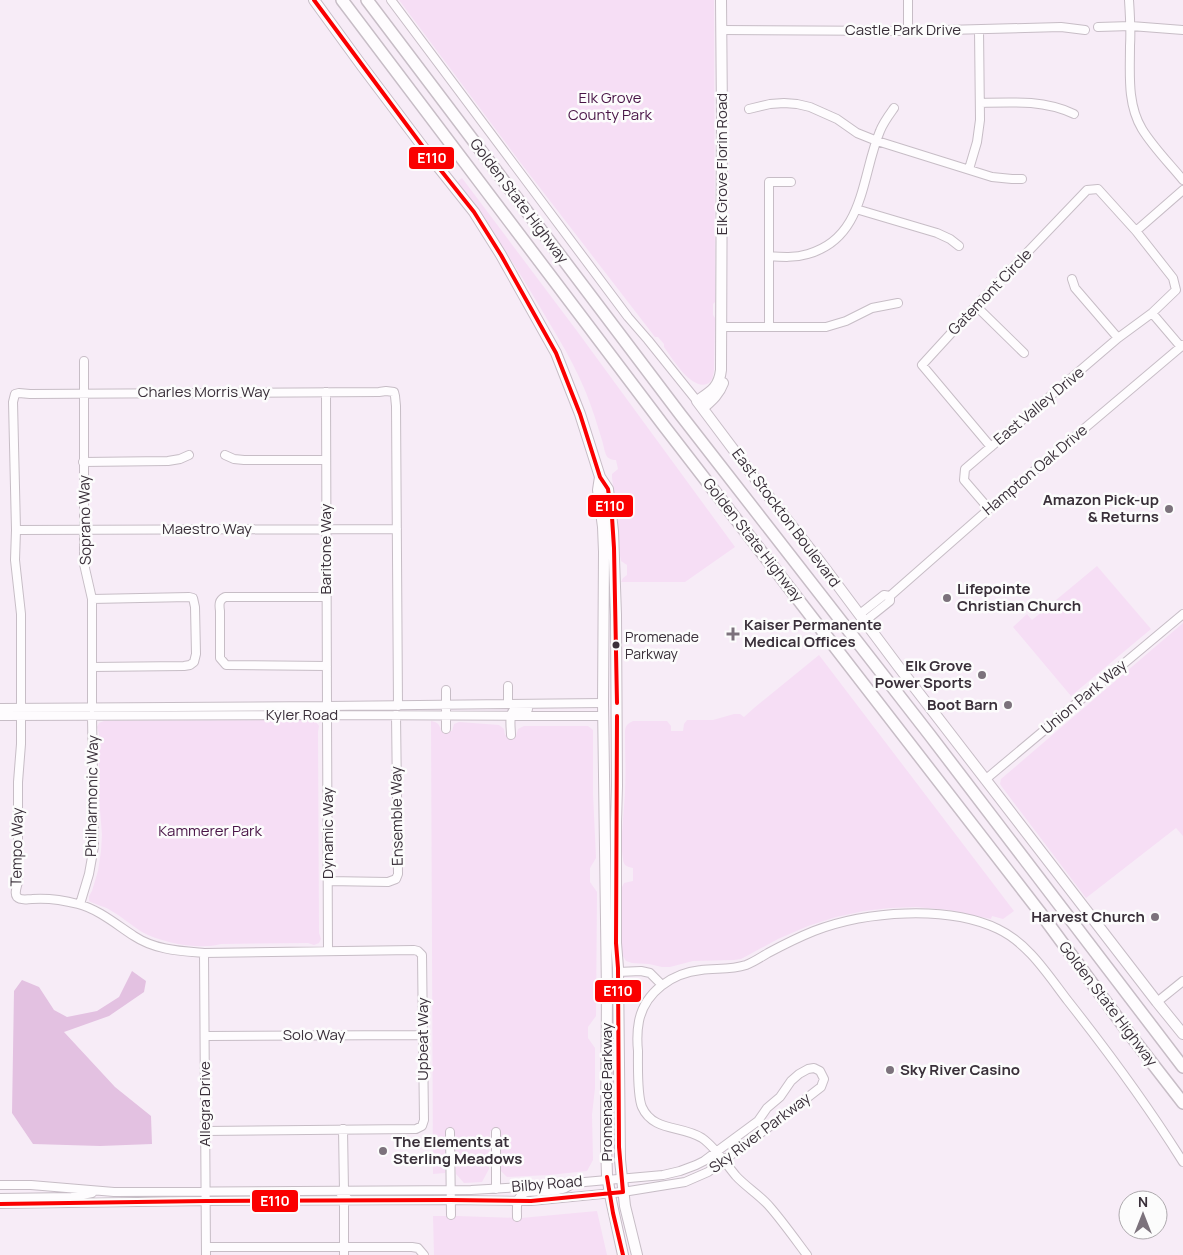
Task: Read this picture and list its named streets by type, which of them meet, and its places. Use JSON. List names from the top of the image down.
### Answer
{
  "streets": {
    "highway": ["Golden State Highway"],
    "main road": ["Elk Grove Florin Road", "East Stockton Boulevard", "Promenade Parkway"],
    "street": [
      "Castle Park Drive",
      "Gatemont Circle",
      "Charles Morris Way",
      "East Valley Drive",
      "Hampton Oak Drive",
      "Soprano Way",
      "Maestro Way",
      "Baritone Way",
      "Union Park Way",
      "Kyler Road",
      "Philharmonic Way",
      "Ensemble Way",
      "Dynamic Way",
      "Tempo Way",
      "Solo Way",
      "Upbeat Way",
      "Allegra Drive",
      "Sky River Parkway",
      "Bilby Road"
    ]
  },
  "crossings": [
    ["Castle Park Drive", "Elk Grove Florin Road"],
    ["Elk Grove Florin Road", "East Stockton Boulevard"],
    ["Gatemont Circle", "East Valley Drive"],
    ["Charles Morris Way", "Soprano Way"],
    ["Charles Morris Way", "Maestro Way"],
    ["Charles Morris Way", "Baritone Way"],
    ["Charles Morris Way", "Kyler Road"],
    ["Charles Morris Way", "Tempo Way"],
    ["East Valley Drive", "Hampton Oak Drive"],
    ["Hampton Oak Drive", "East Stockton Boulevard"],
    ["East Stockton Boulevard", "Union Park Way"],
    ["Soprano Way", "Maestro Way"],
    ["Soprano Way", "Kyler Road"],
    ["Soprano Way", "Philharmonic Way"],
    ["Maestro Way", "Baritone Way"],
    ["Baritone Way", "Kyler Road"],
    ["Baritone Way", "Dynamic Way"],
    ["Kyler Road", "Philharmonic Way"],
    ["Kyler Road", "Ensemble Way"],
    ["Kyler Road", "Dynamic Way"],
    ["Kyler Road", "Tempo Way"],
    ["Kyler Road", "Promenade Parkway"],
    ["Philharmonic Way", "Tempo Way"],
    ["Ensemble Way", "Dynamic Way"],
    ["Dynamic Way", "Upbeat Way"],
    ["Tempo Way", "Upbeat Way"],
    ["Tempo Way", "Allegra Drive"],
    ["Solo Way", "Upbeat Way"],
    ["Solo Way", "Allegra Drive"],
    ["Upbeat Way", "Allegra Drive"],
    ["Promenade Parkway", "Sky River Parkway"],
    ["Promenade Parkway", "Bilby Road"],
    ["Allegra Drive", "Bilby Road"],
    ["Sky River Parkway", "Bilby Road"]
  ],
  "parks": ["Elk Grove County Park", "Kammerer Park"],
  "places": {
    "other": [
      "Amazon Pick-up & Returns",
      "Lifepointe Christian Church",
      "Promenade Parkway",
      "Elk Grove Power Sports",
      "Boot Barn",
      "Harvest Church",
      "Sky River Casino",
      "The Elements at Sterling Meadows"
    ],
    "health": ["Kaiser Permanente Medical Offices"]
  },
  "lines": ["transit line E110"],
  "north": "top"
}
